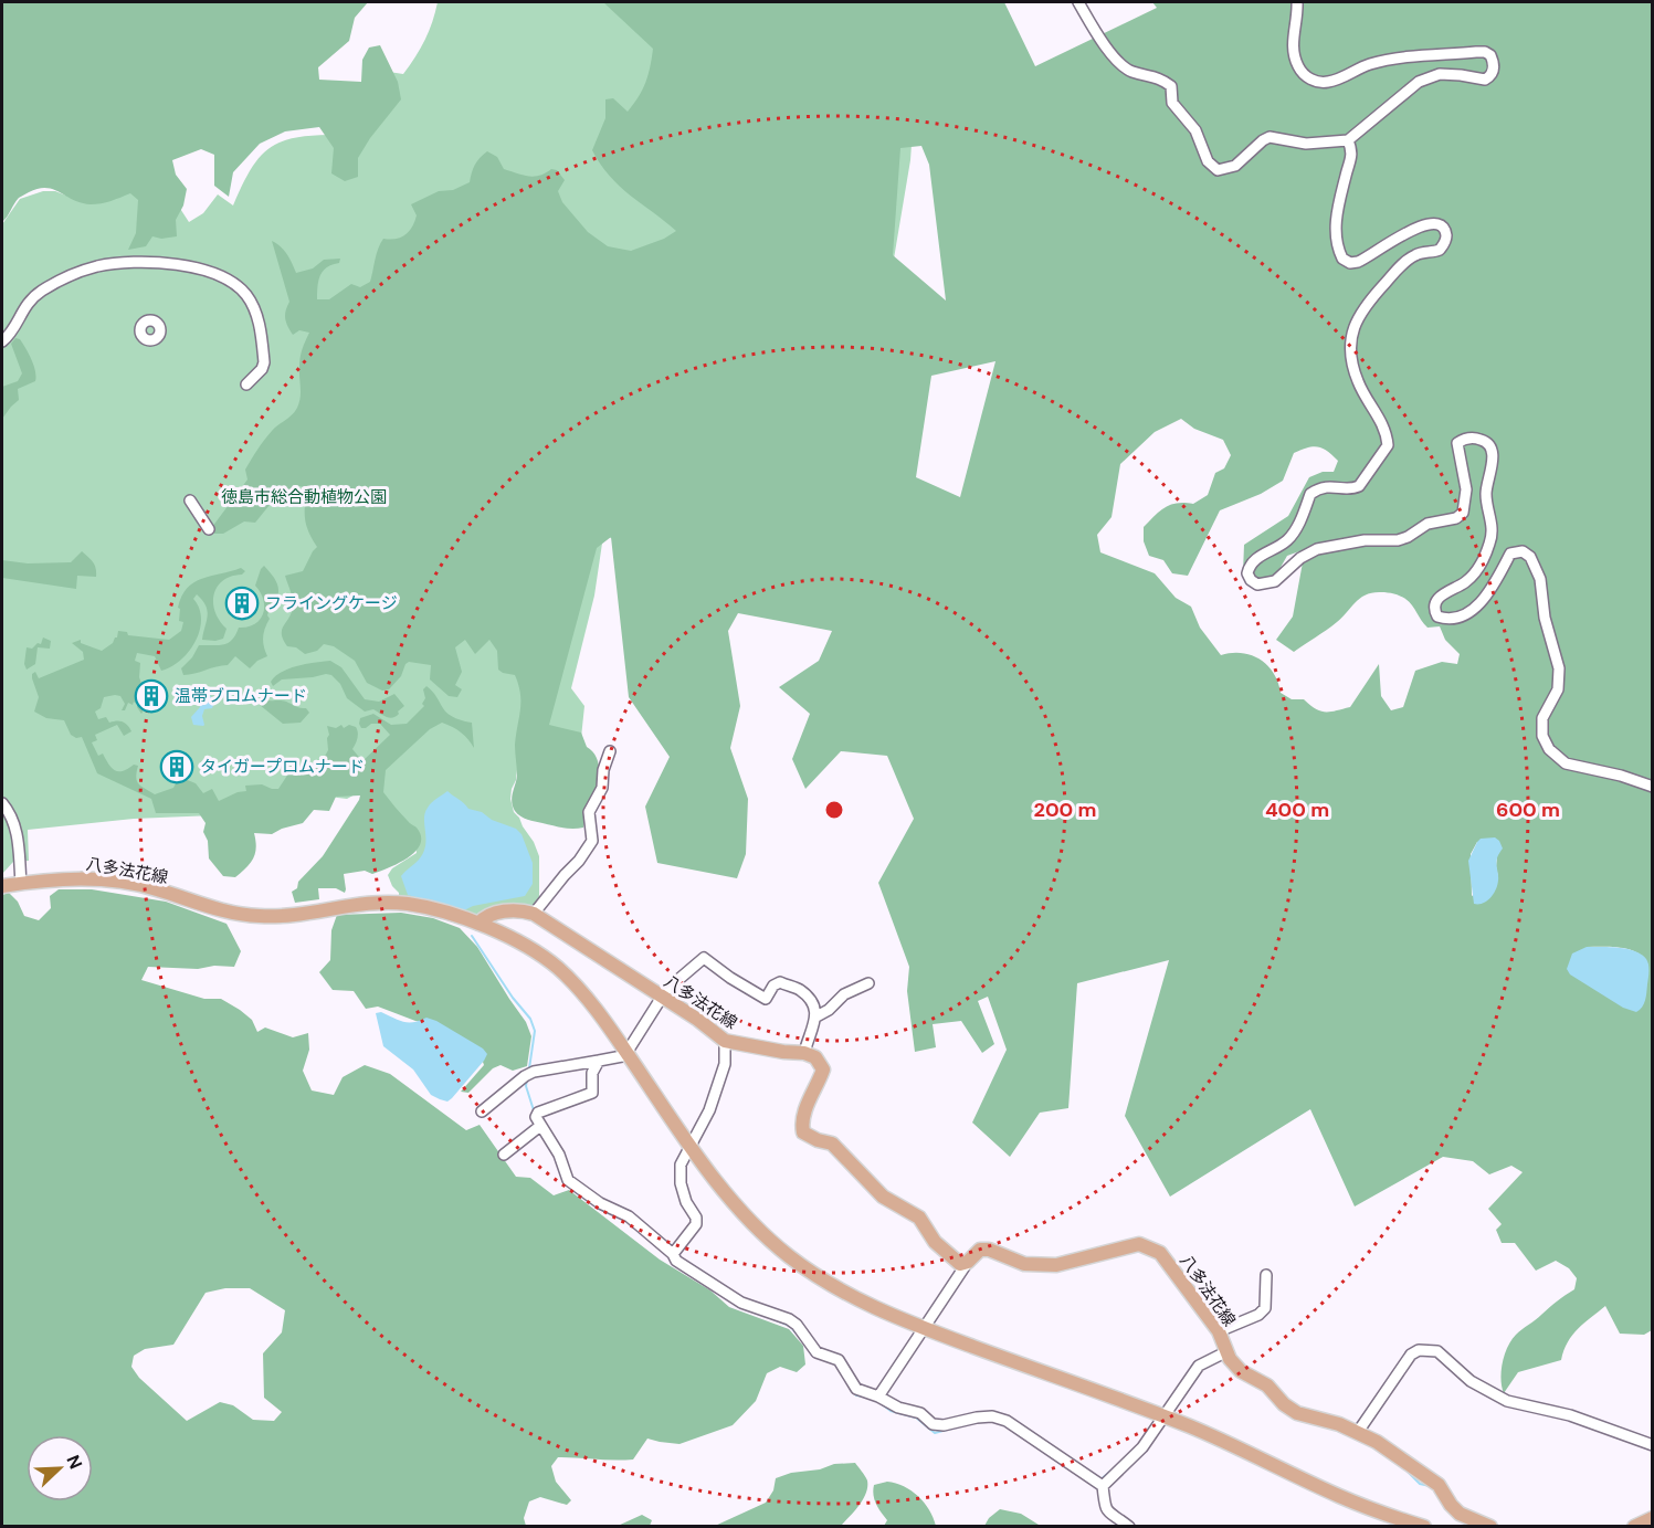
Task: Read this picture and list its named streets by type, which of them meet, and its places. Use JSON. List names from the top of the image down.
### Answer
{
  "streets": {
    "main road": ["八多法花線"]
  },
  "parks": ["徳島市総合動植物公園"],
  "places": {
    "building": ["フライングケージ", "温帯ブロムナード", "タイガープロムナード"]
  },
  "north": "top right",
  "rings": ["200 m", "400 m", "600 m"]
}
